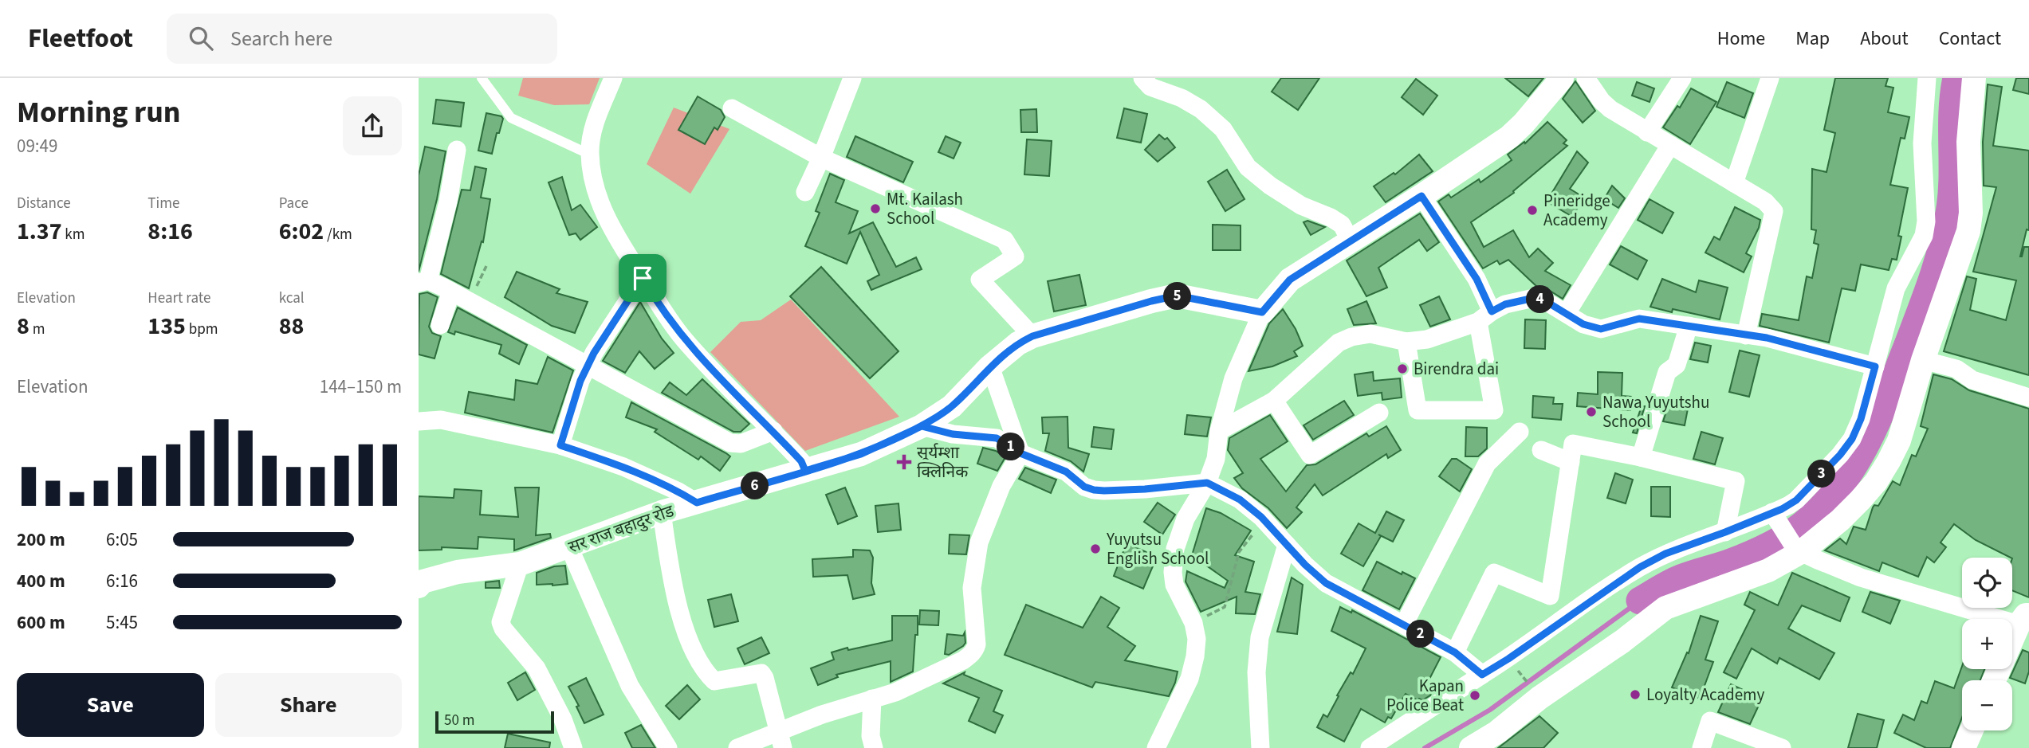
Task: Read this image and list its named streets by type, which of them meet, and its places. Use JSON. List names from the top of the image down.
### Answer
{
  "streets": {
    "street": ["सर राज बहादुर रोड"]
  },
  "places": {
    "other": [
      "Mt. Kailash School",
      "Pineridge Academy",
      "Birendra dai",
      "Nawa Yuyutshu School",
      "Yuyutsu English School",
      "Loyalty Academy",
      "Kapan Police Beat"
    ],
    "health": ["सूर्यम्शा क्लिनिक"]
  },
  "scale_bar": "50 m",
  "page": {
    "header": "Fleetfoot",
    "search": "Search here",
    "nav": [
      "Home",
      "Map",
      "About",
      "Contact"
    ],
    "heading": ["Morning run", "09:49"],
    "stats": [
      ["Distance", "1.37 km"],
      ["Time", "8:16"],
      ["Pace", "6:02 /km"],
      ["Elevation", "8 m"],
      ["Heart rate", "135 bpm"],
      ["kcal", "88"]
    ],
    "pins": [
      "5",
      "4",
      "1",
      "3",
      "6",
      "2"
    ],
    "chart": ["Elevation", "144–150 m"],
    "list": [
      {
        "name": "200 m",
        "note": "6:05"
      },
      {
        "name": "400 m",
        "note": "6:16"
      },
      {
        "name": "600 m",
        "note": "5:45"
      }
    ],
    "map_buttons": ["+", "−"],
    "buttons": ["Save", "Share"],
    "scale": "50 m"
  }
}
